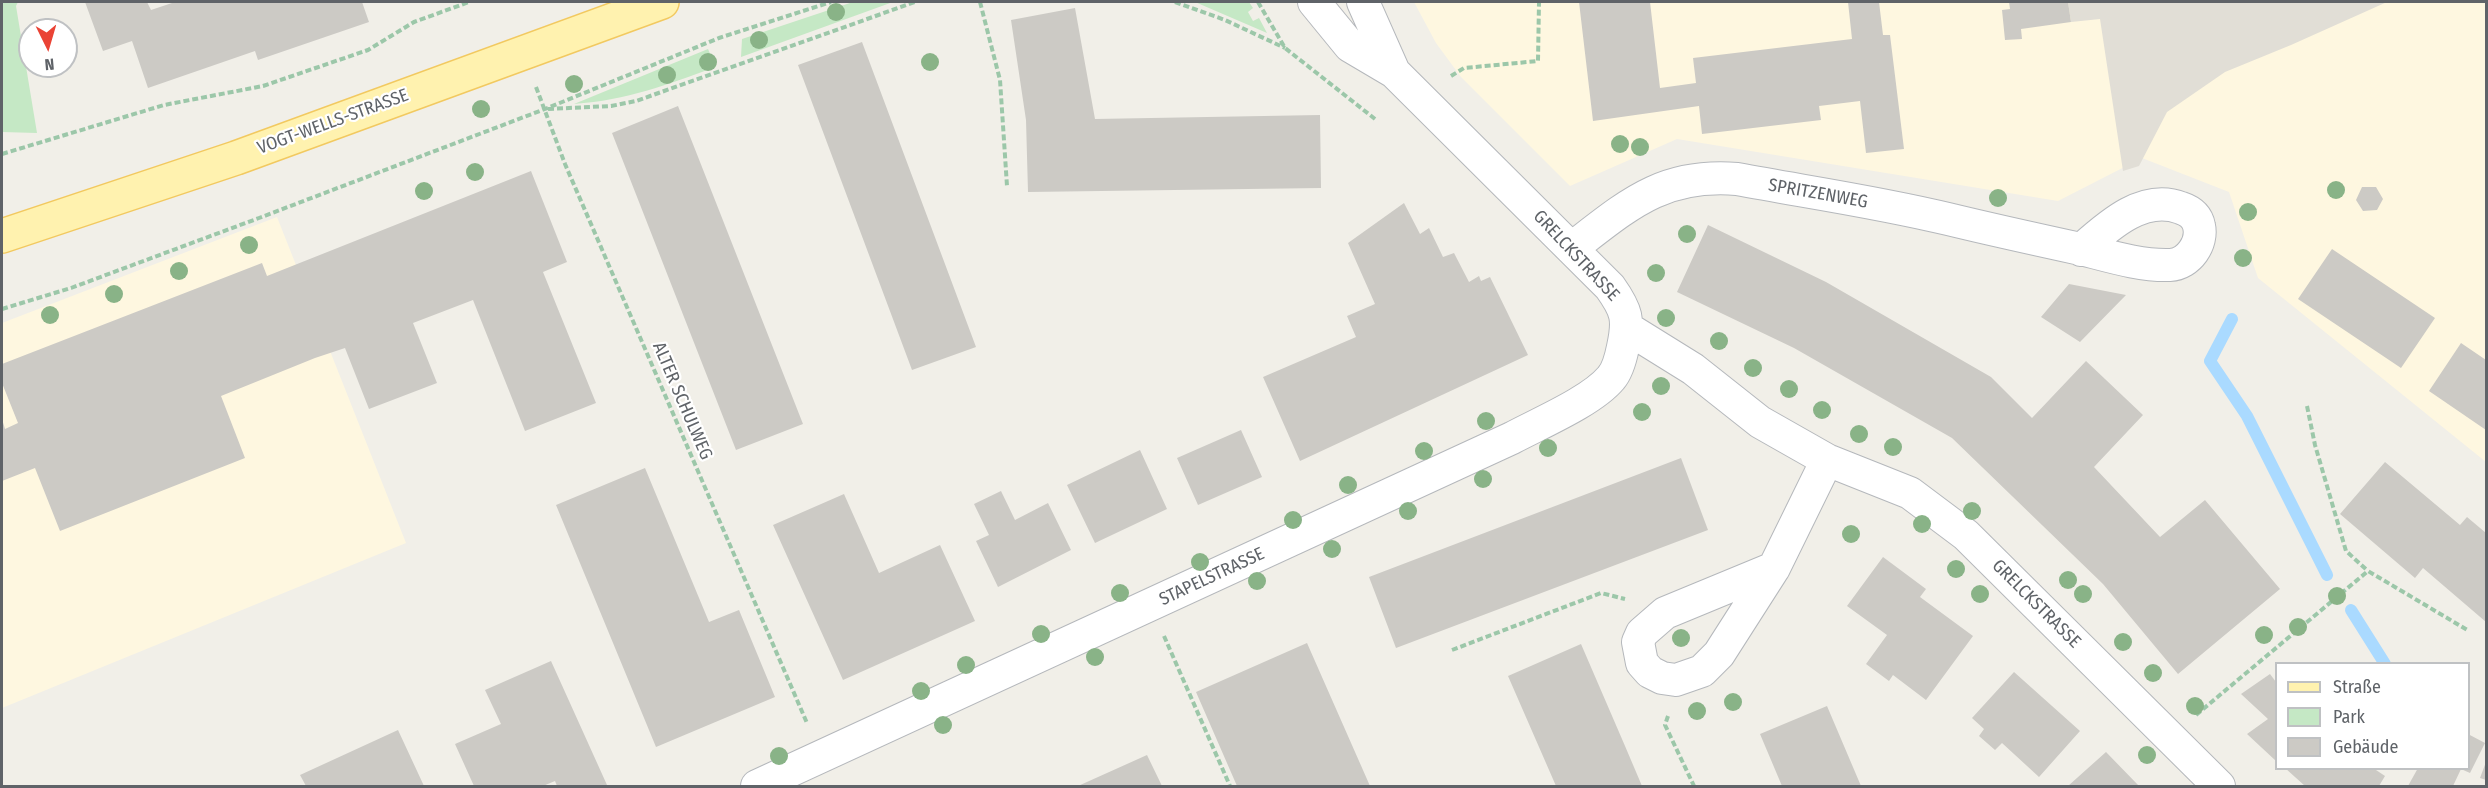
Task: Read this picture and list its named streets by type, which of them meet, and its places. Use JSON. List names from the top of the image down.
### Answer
{
  "streets": {
    "main road": ["VOGT-WELLS-STRASSE"],
    "street": ["SPRITZENWEG", "GRELCKSTRASSE", "STAPELSTRASSE"],
    "path": ["ALTER SCHULWEG"]
  },
  "crossings": [
    ["VOGT-WELLS-STRASSE", "ALTER SCHULWEG"],
    ["SPRITZENWEG", "GRELCKSTRASSE"],
    ["GRELCKSTRASSE", "STAPELSTRASSE"],
    ["ALTER SCHULWEG", "STAPELSTRASSE"]
  ],
  "legend": ["Straße", "Park", "Gebäude"],
  "north": "bottom"
}
